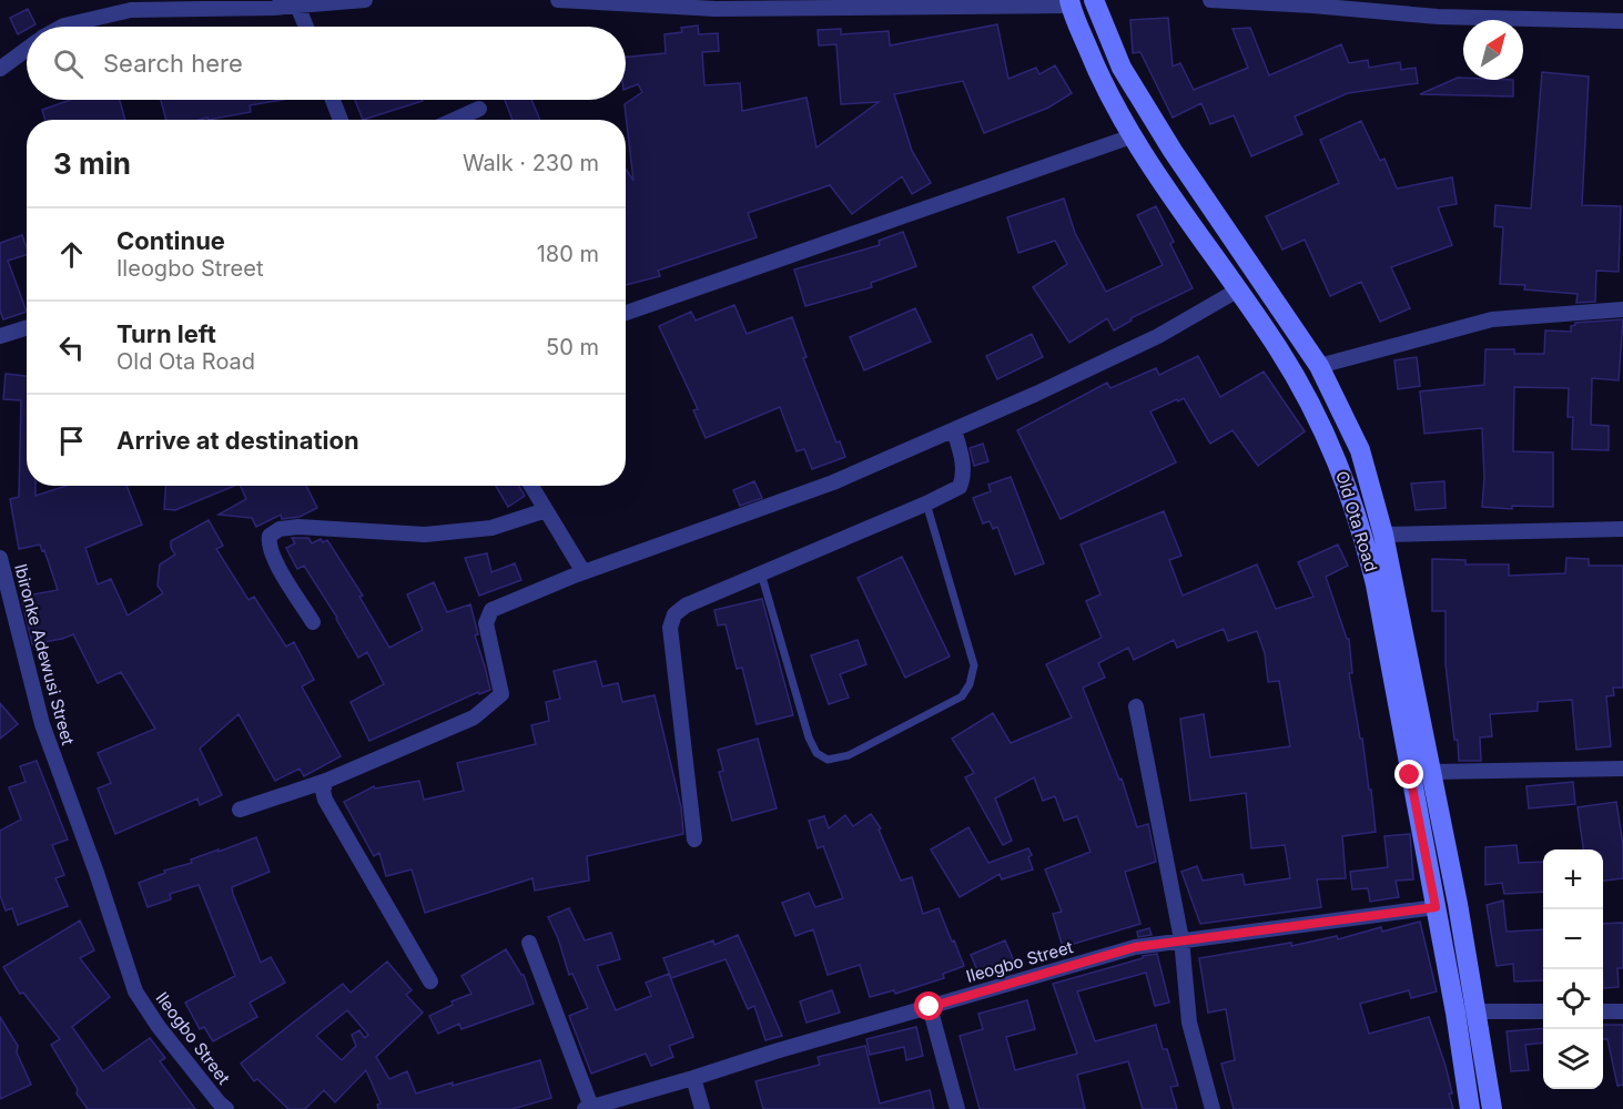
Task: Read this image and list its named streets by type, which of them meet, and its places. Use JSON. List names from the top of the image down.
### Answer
{
  "streets": {
    "street": ["Old Ota Road", "Ibironke Adewusi Street", "Ileogbo Street"]
  },
  "crossings": [
    ["Old Ota Road", "Ileogbo Street"],
    ["Ibironke Adewusi Street", "Ileogbo Street"]
  ],
  "north": "top right",
  "page": {
    "search": "Search here",
    "heading": ["3 min", "Walk · 230 m"],
    "list": [
      ["Continue", "Ileogbo Street", "180 m"],
      ["Turn left", "Old Ota Road", "50 m"],
      "Arrive at destination"
    ],
    "map_buttons": ["+", "−"]
  }
}
